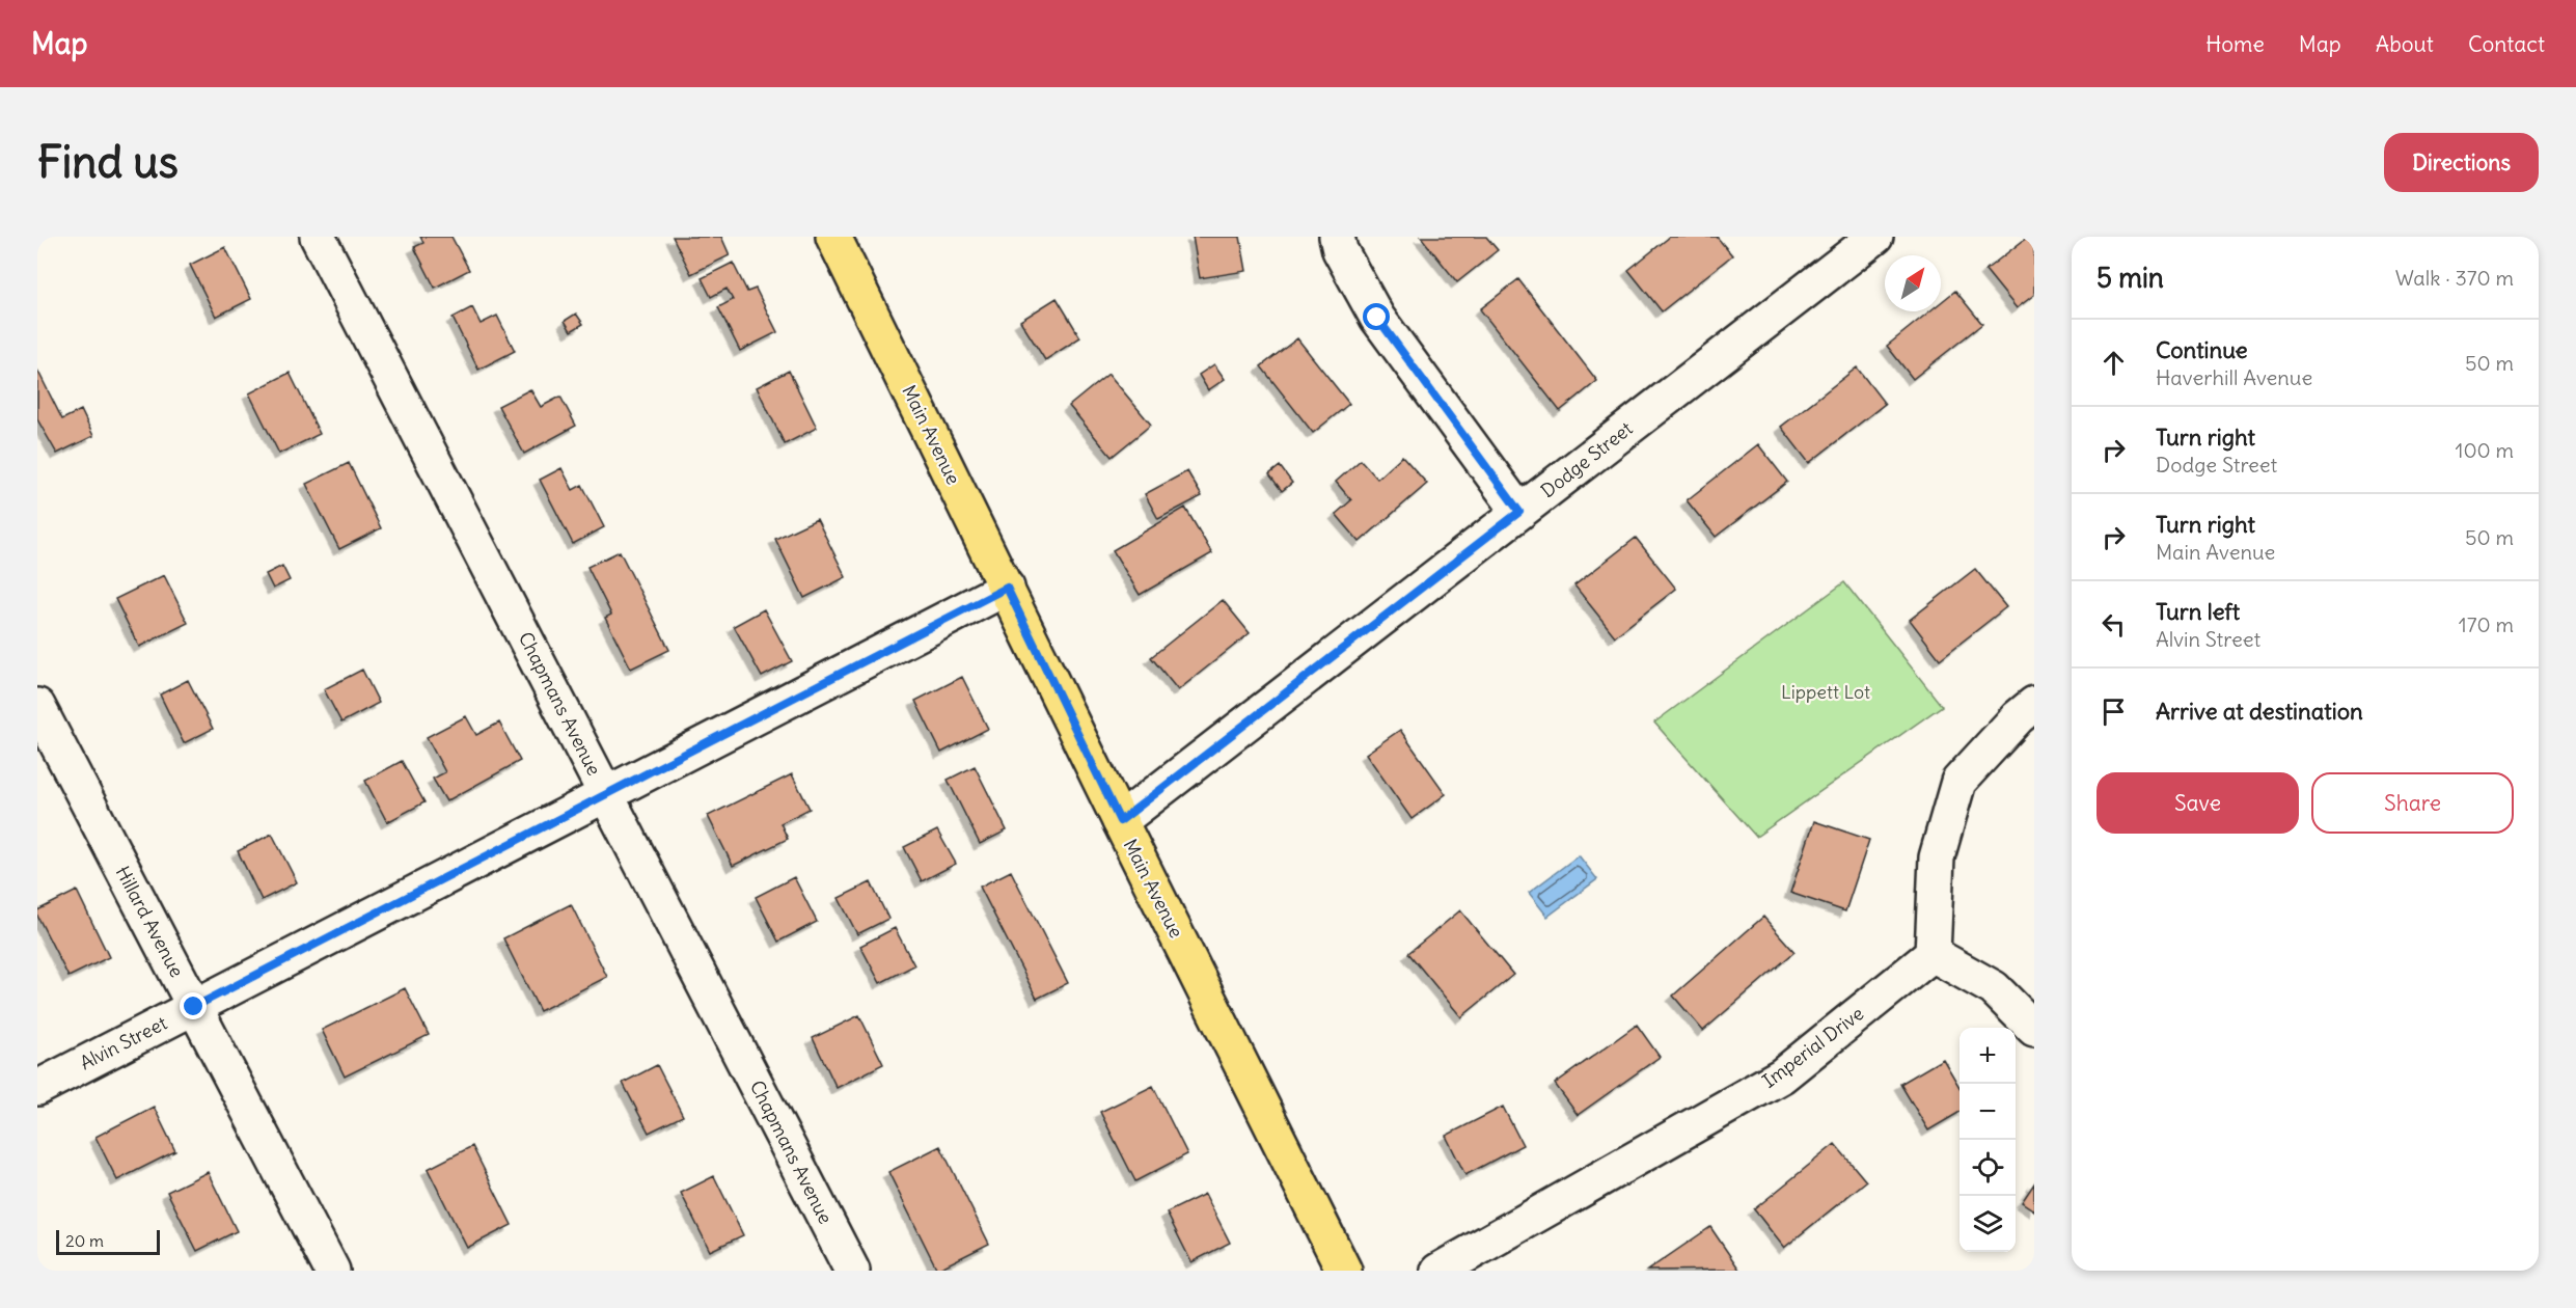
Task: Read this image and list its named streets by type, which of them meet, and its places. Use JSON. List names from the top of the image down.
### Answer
{
  "streets": {
    "main road": ["Main Avenue"],
    "street": [
      "Dodge Street",
      "Chapmans Avenue",
      "Hillard Avenue",
      "Alvin Street",
      "Imperial Drive"
    ]
  },
  "crossings": [
    ["Main Avenue", "Dodge Street"],
    ["Main Avenue", "Alvin Street"],
    ["Chapmans Avenue", "Alvin Street"],
    ["Hillard Avenue", "Alvin Street"]
  ],
  "parks": ["Lippett Lot"],
  "scale_bar": "20 m",
  "north": "top right",
  "page": {
    "header": "Map",
    "nav": [
      "Home",
      "Map",
      "About",
      "Contact"
    ],
    "buttons": [
      "Directions",
      ["Save", "Share"]
    ],
    "title": "Find us",
    "heading": ["5 min", "Walk · 370 m"],
    "list": [
      ["Continue", "Haverhill Avenue", "50 m"],
      ["Turn right", "Dodge Street", "100 m"],
      ["Turn right", "Main Avenue", "50 m"],
      ["Turn left", "Alvin Street", "170 m"],
      "Arrive at destination"
    ],
    "map_buttons": ["+", "−"],
    "scale": "20 m"
  }
}
